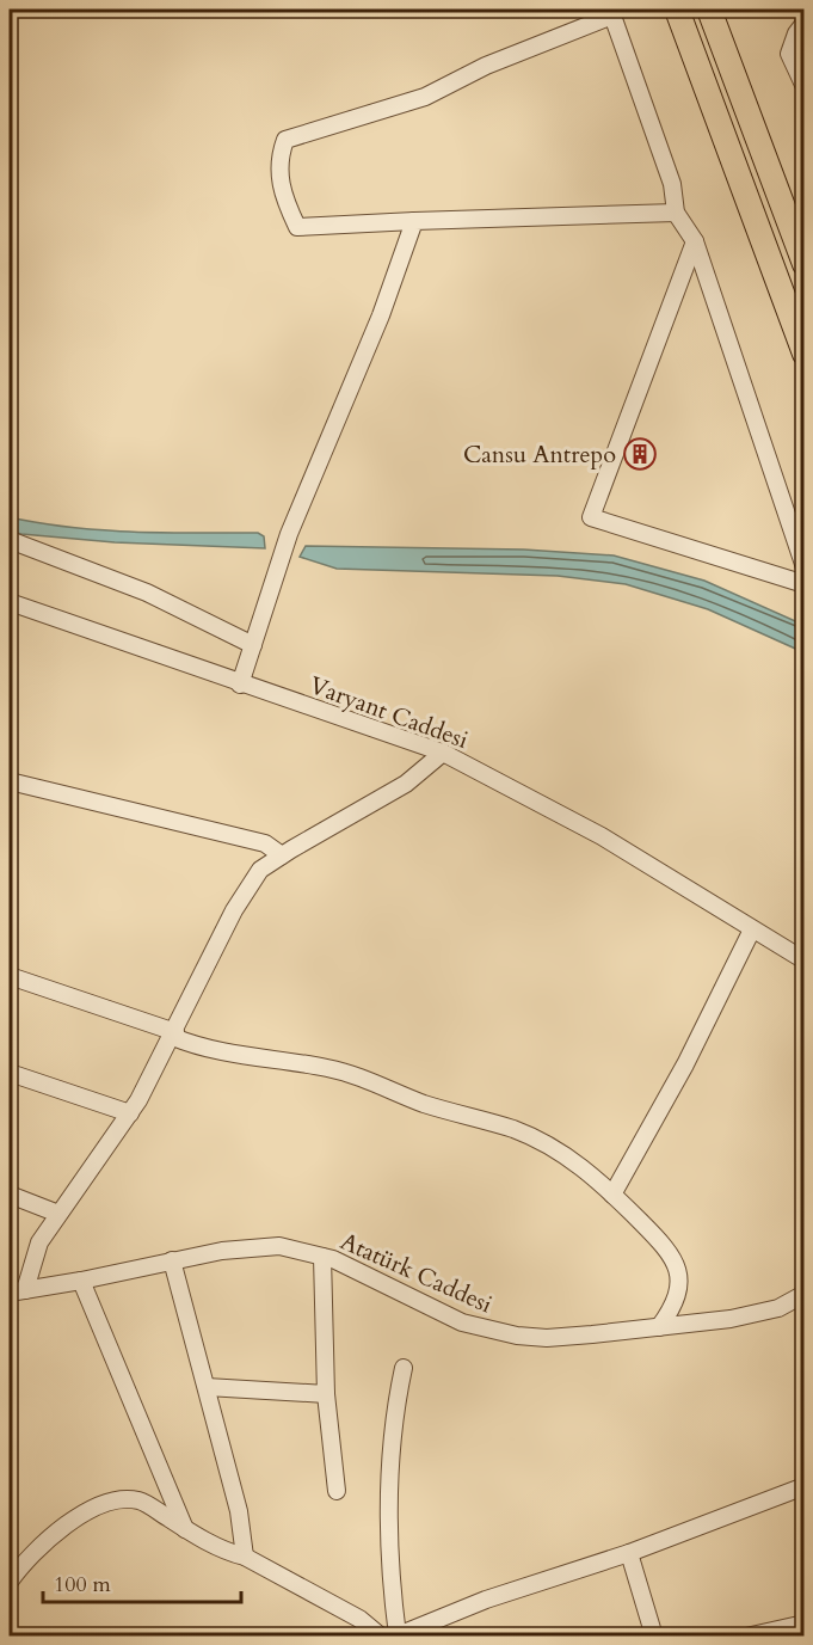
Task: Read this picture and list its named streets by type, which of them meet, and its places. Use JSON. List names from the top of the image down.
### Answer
{
  "streets": {
    "street": ["Varyant Caddesi", "Atatürk Caddesi"]
  },
  "places": {
    "building": ["Cansu Antrepo"]
  },
  "scale_bar": "100 m"
}
